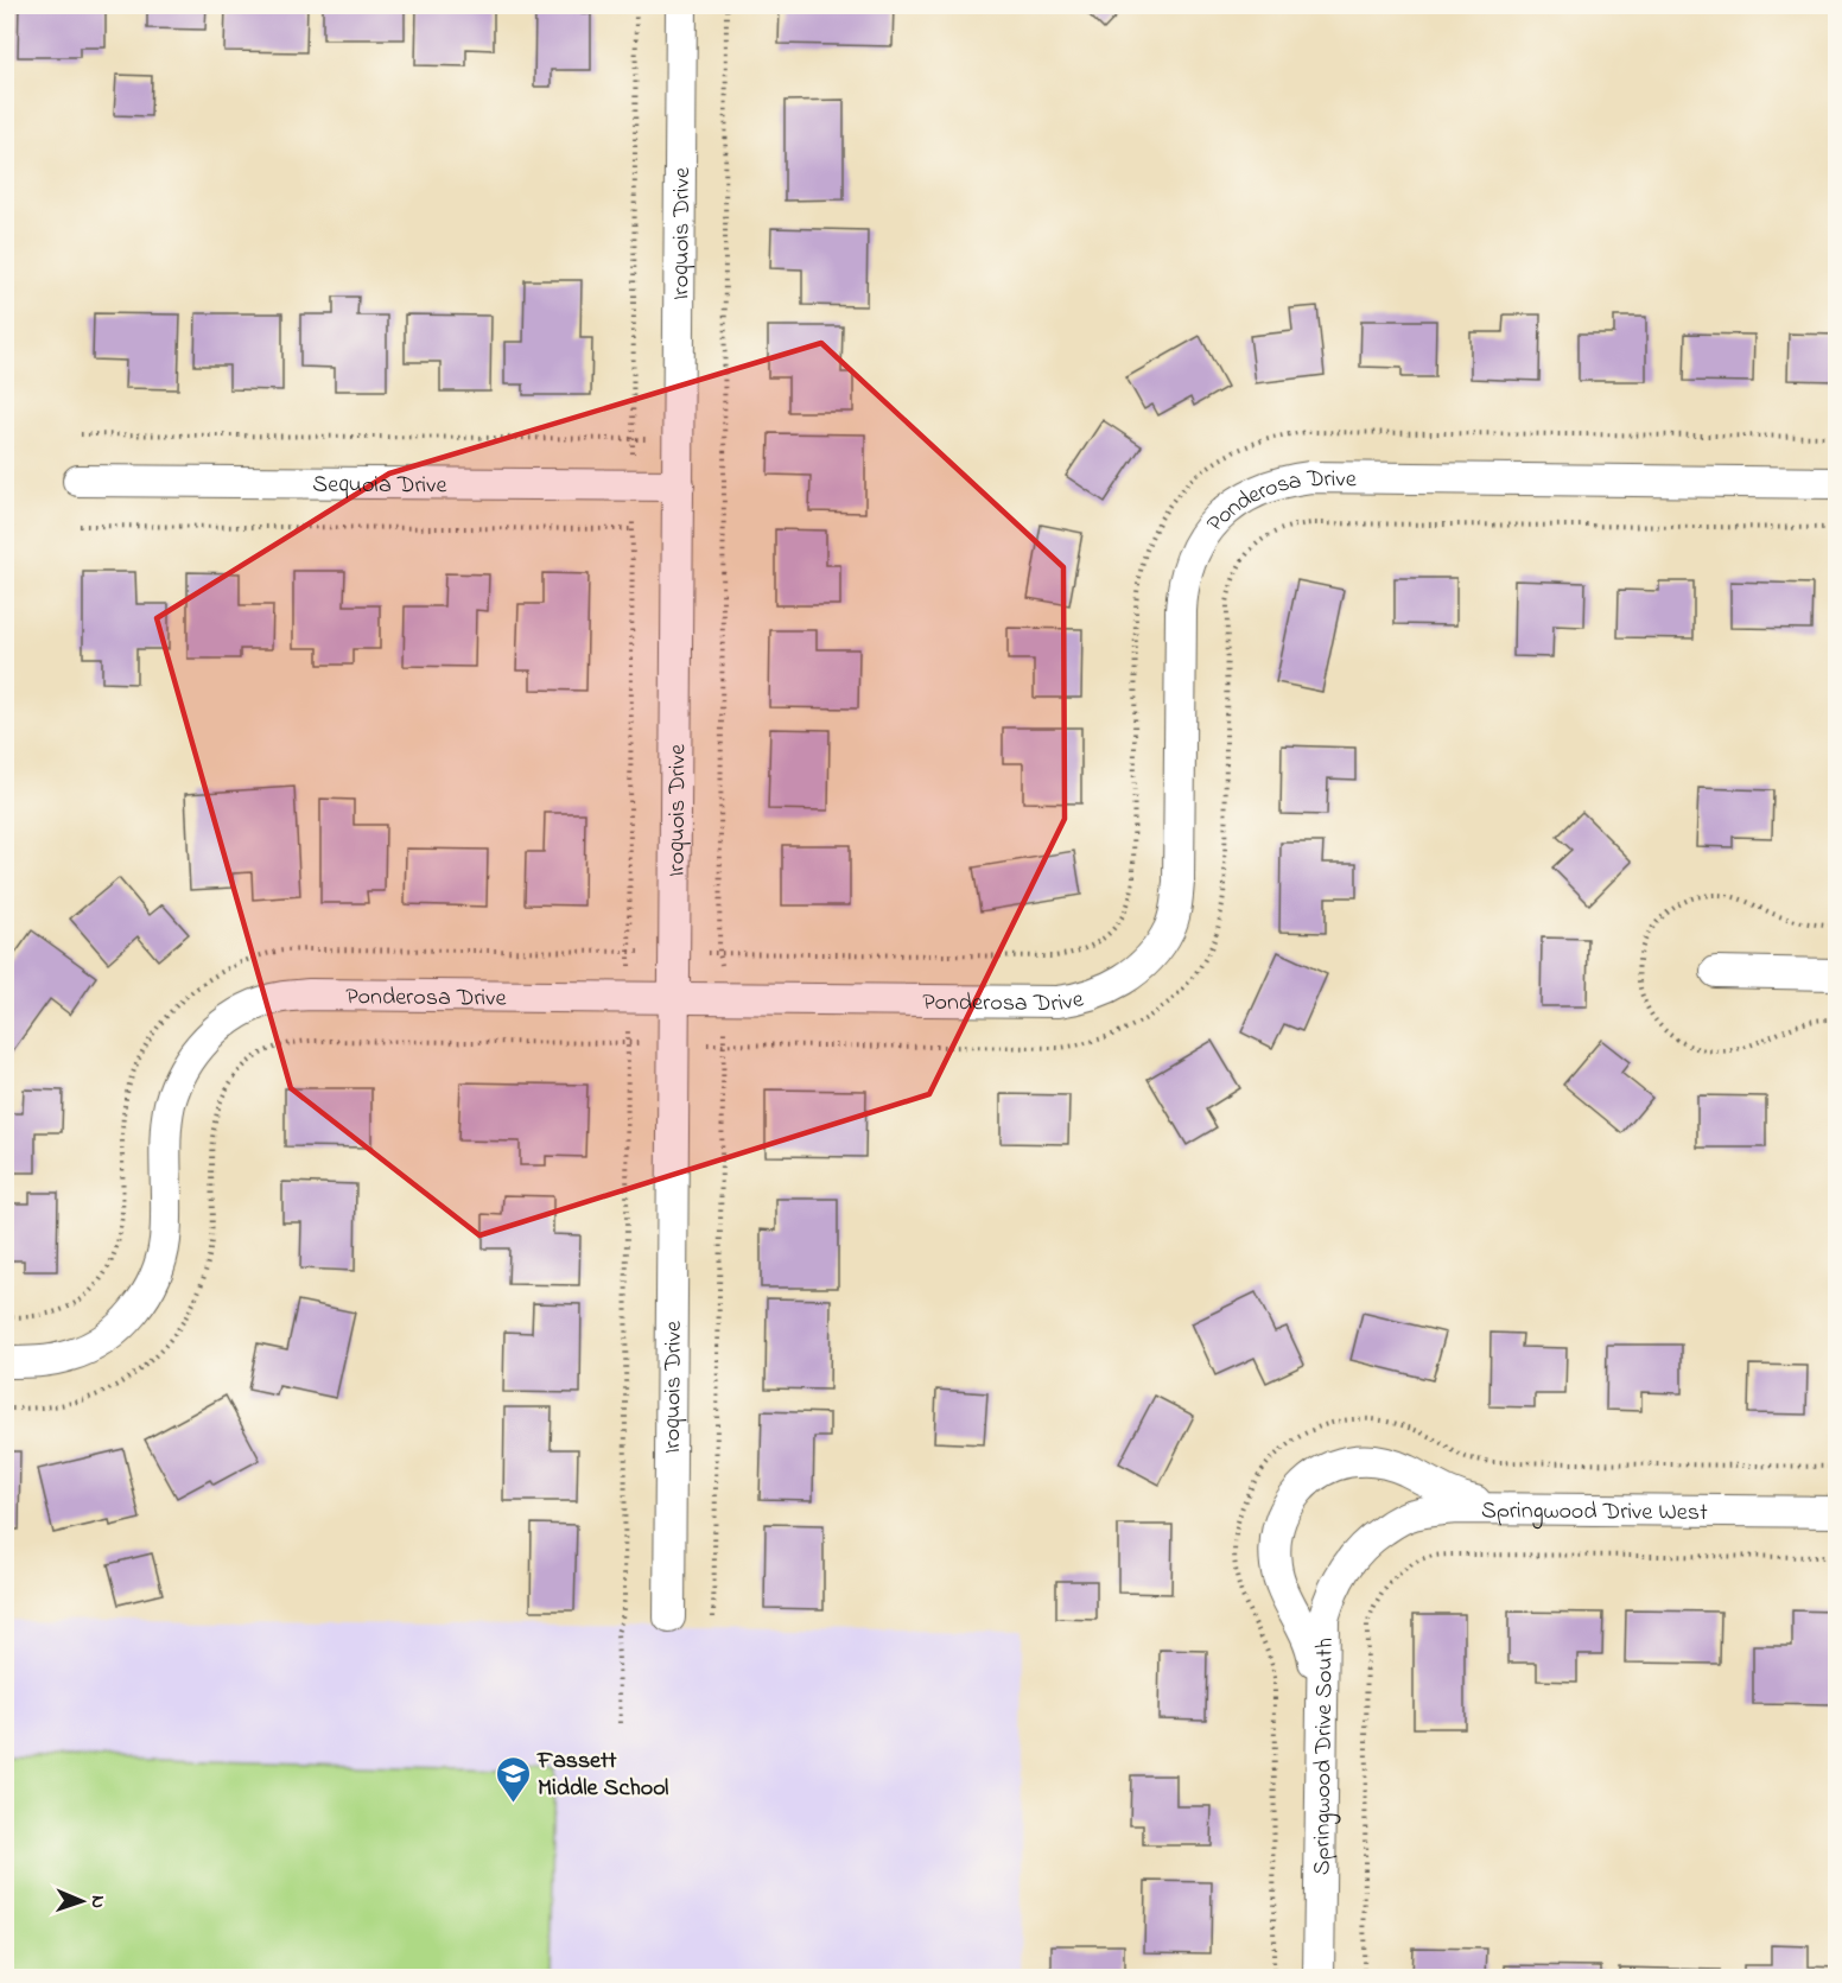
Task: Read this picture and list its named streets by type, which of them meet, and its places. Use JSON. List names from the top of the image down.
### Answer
{
  "streets": {
    "street": [
      "Iroquois Drive",
      "Sequoia Drive",
      "Ponderosa Drive",
      "Springwood Drive West",
      "Springwood Drive South"
    ]
  },
  "crossings": [
    ["Iroquois Drive", "Sequoia Drive"],
    ["Iroquois Drive", "Ponderosa Drive"],
    ["Springwood Drive West", "Springwood Drive South"]
  ],
  "places": {
    "school or university": ["Fassett Middle School"]
  },
  "north": "right"
}
